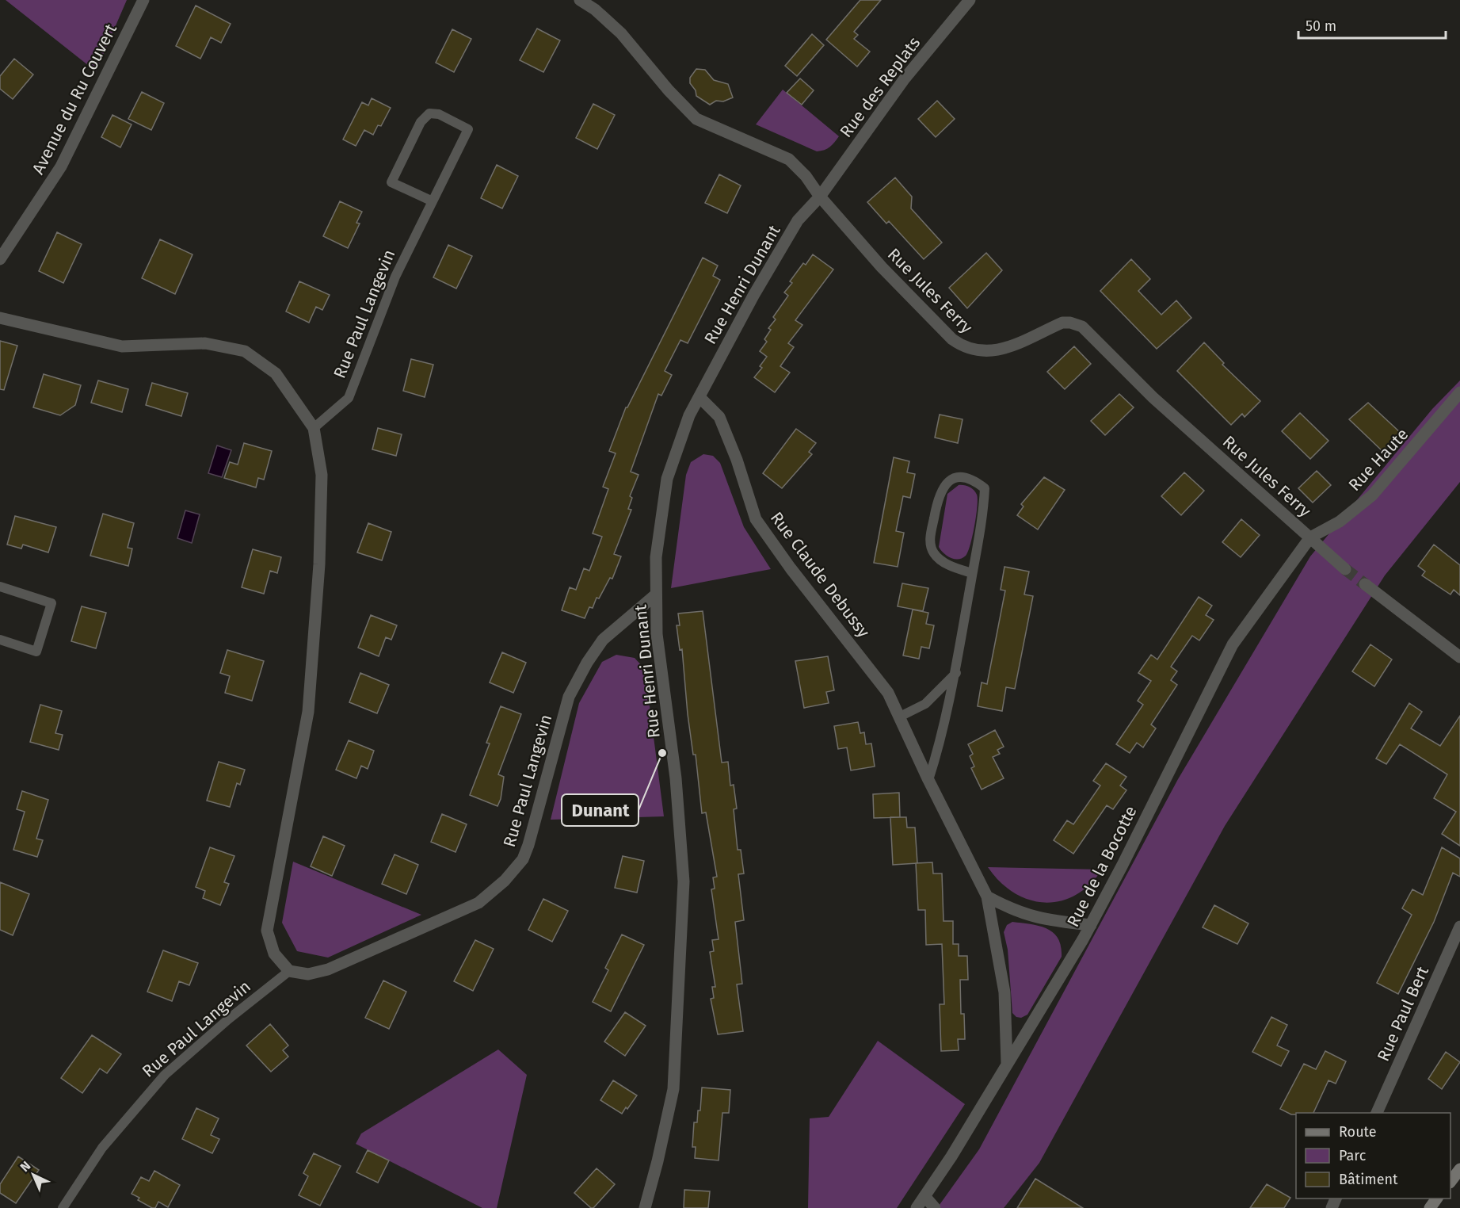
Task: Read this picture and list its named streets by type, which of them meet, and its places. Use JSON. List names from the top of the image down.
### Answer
{
  "streets": {
    "street": [
      "Rue des Replats",
      "Avenue du Ru Couvert",
      "Rue Henri Dunant",
      "Rue Jules Ferry",
      "Rue Paul Langevin",
      "Rue Haute",
      "Rue Claude Debussy",
      "Rue de la Bocotte",
      "Rue Paul Bert"
    ]
  },
  "crossings": [
    ["Rue des Replats", "Rue Henri Dunant"],
    ["Rue des Replats", "Rue Jules Ferry"],
    ["Rue Henri Dunant", "Rue Jules Ferry"],
    ["Rue Henri Dunant", "Rue Paul Langevin"],
    ["Rue Henri Dunant", "Rue Claude Debussy"],
    ["Rue Jules Ferry", "Rue Haute"],
    ["Rue Jules Ferry", "Rue de la Bocotte"],
    ["Rue Haute", "Rue de la Bocotte"],
    ["Rue Claude Debussy", "Rue de la Bocotte"]
  ],
  "places": ["Dunant"],
  "legend": ["Route", "Parc", "Bâtiment"],
  "scale_bar": "50 m",
  "north": "top left"
}
